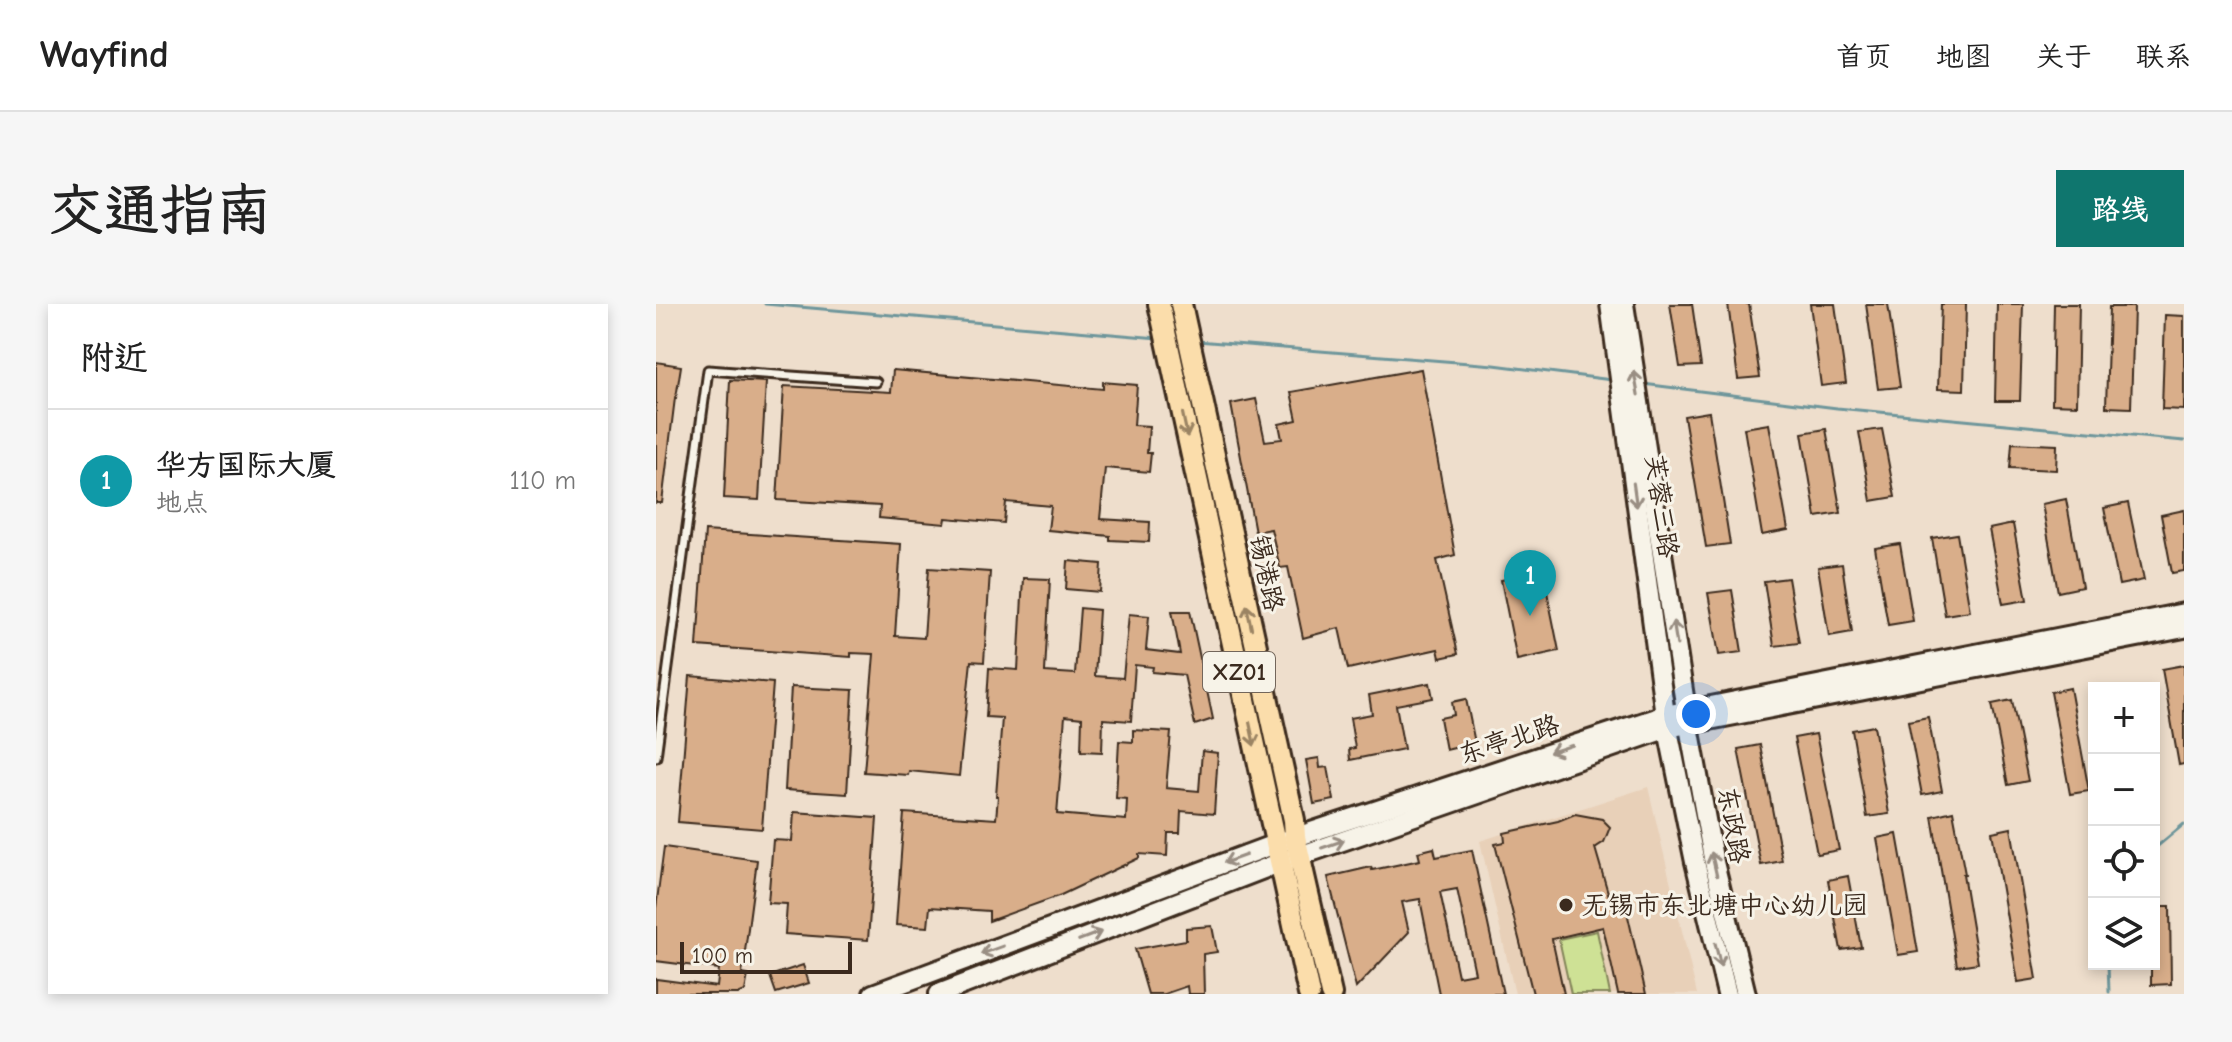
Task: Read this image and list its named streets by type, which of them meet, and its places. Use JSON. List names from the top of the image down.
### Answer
{
  "streets": {
    "main road": [
      "芙蓉三路",
      "锡港路",
      "XZ01",
      "东亭北路",
      "东政路"
    ]
  },
  "crossings": [
    ["芙蓉三路", "东亭北路"],
    ["芙蓉三路", "东政路"],
    ["锡港路", "东亭北路"],
    ["东亭北路", "东政路"]
  ],
  "places": ["无锡市东北塘中心幼儿园"],
  "scale_bar": "100 m",
  "page": {
    "header": "Wayfind",
    "nav": [
      "首页",
      "地图",
      "关于",
      "联系"
    ],
    "buttons": "路线",
    "title": "交通指南",
    "heading": "附近",
    "list": [
      {
        "mark": "1",
        "name": "华方国际大厦",
        "note": "地点",
        "value": "110 m"
      }
    ],
    "pins": "1",
    "map_buttons": ["+", "−"],
    "scale": "100 m"
  }
}
